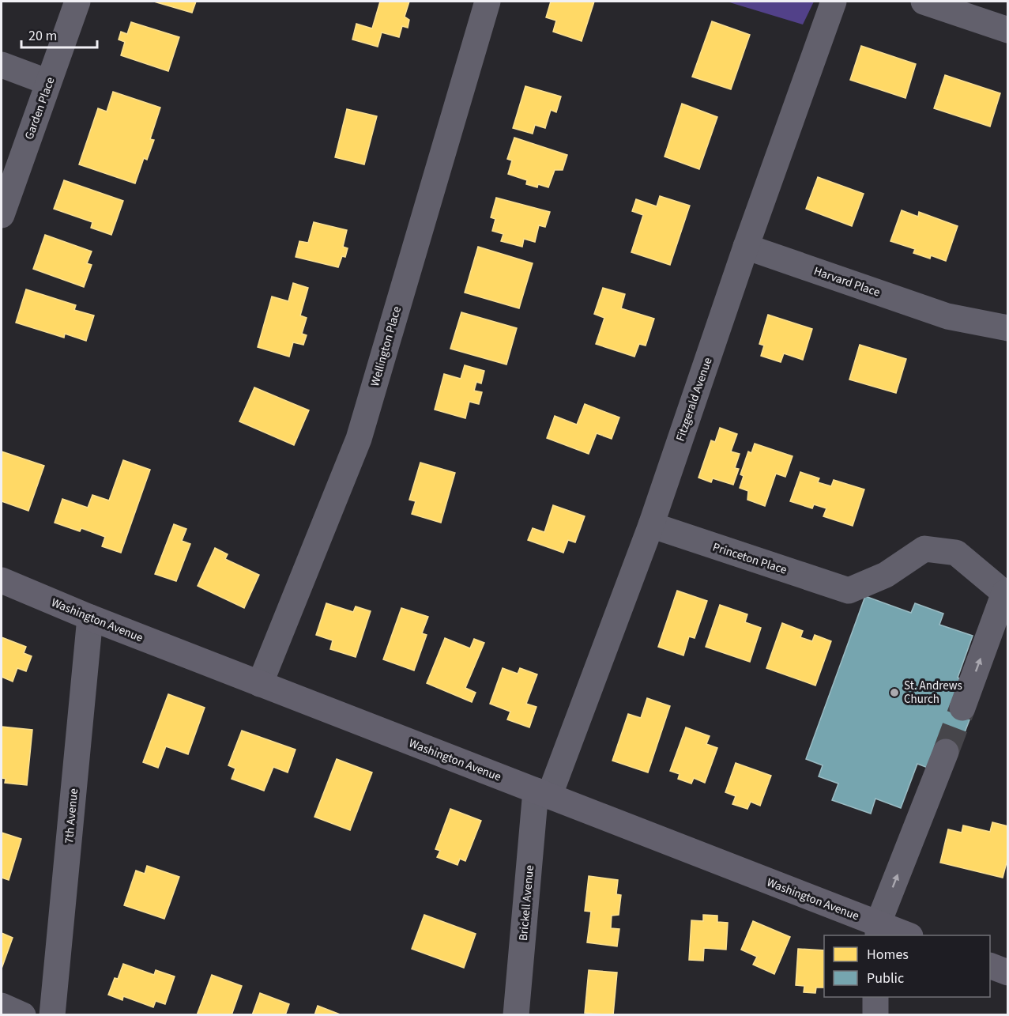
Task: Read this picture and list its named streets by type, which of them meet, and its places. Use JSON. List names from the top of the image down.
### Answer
{
  "streets": {
    "main road": ["Washington Avenue"],
    "street": [
      "Garden Place",
      "Harvard Place",
      "Wellington Place",
      "Fitzgerald Avenue",
      "Princeton Place",
      "7th Avenue",
      "Brickell Avenue"
    ]
  },
  "crossings": [
    ["Harvard Place", "Fitzgerald Avenue"],
    ["Wellington Place", "Washington Avenue"],
    ["Fitzgerald Avenue", "Princeton Place"],
    ["Fitzgerald Avenue", "Washington Avenue"],
    ["Fitzgerald Avenue", "Brickell Avenue"],
    ["Washington Avenue", "7th Avenue"],
    ["Washington Avenue", "Brickell Avenue"]
  ],
  "places": ["St. Andrews Church"],
  "legend": ["Homes", "Public"],
  "scale_bar": "20 m"
}
